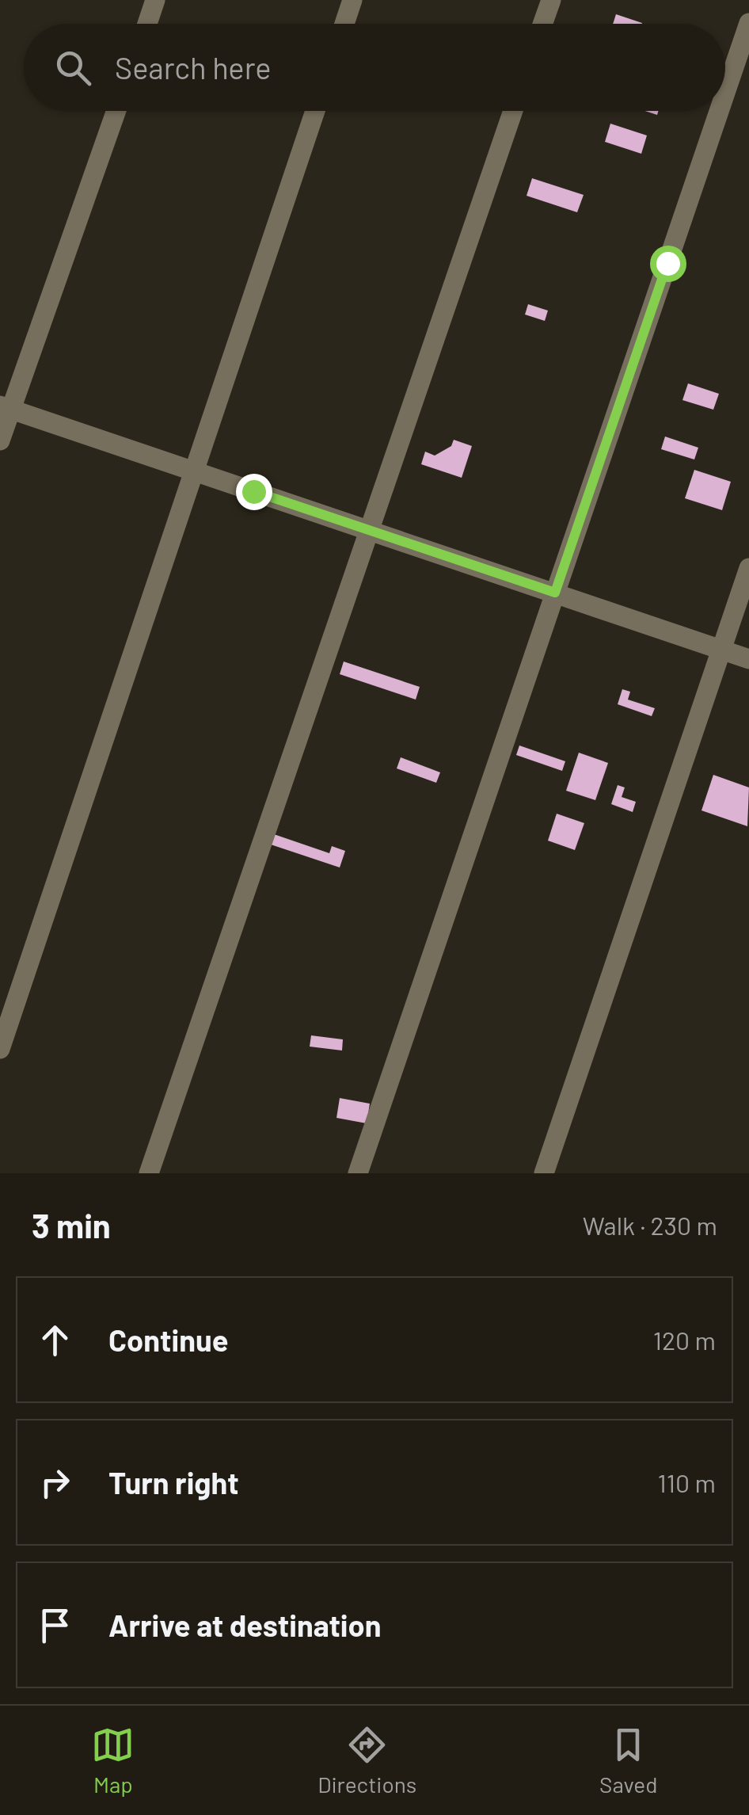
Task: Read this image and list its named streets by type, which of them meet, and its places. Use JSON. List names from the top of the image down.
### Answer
{
  "page": {
    "search": "Search here",
    "heading": ["3 min", "Walk · 230 m"],
    "list": [
      ["Continue", "120 m"],
      ["Turn right", "110 m"],
      "Arrive at destination"
    ],
    "nav": ["Map", "Directions", "Saved"]
  }
}
